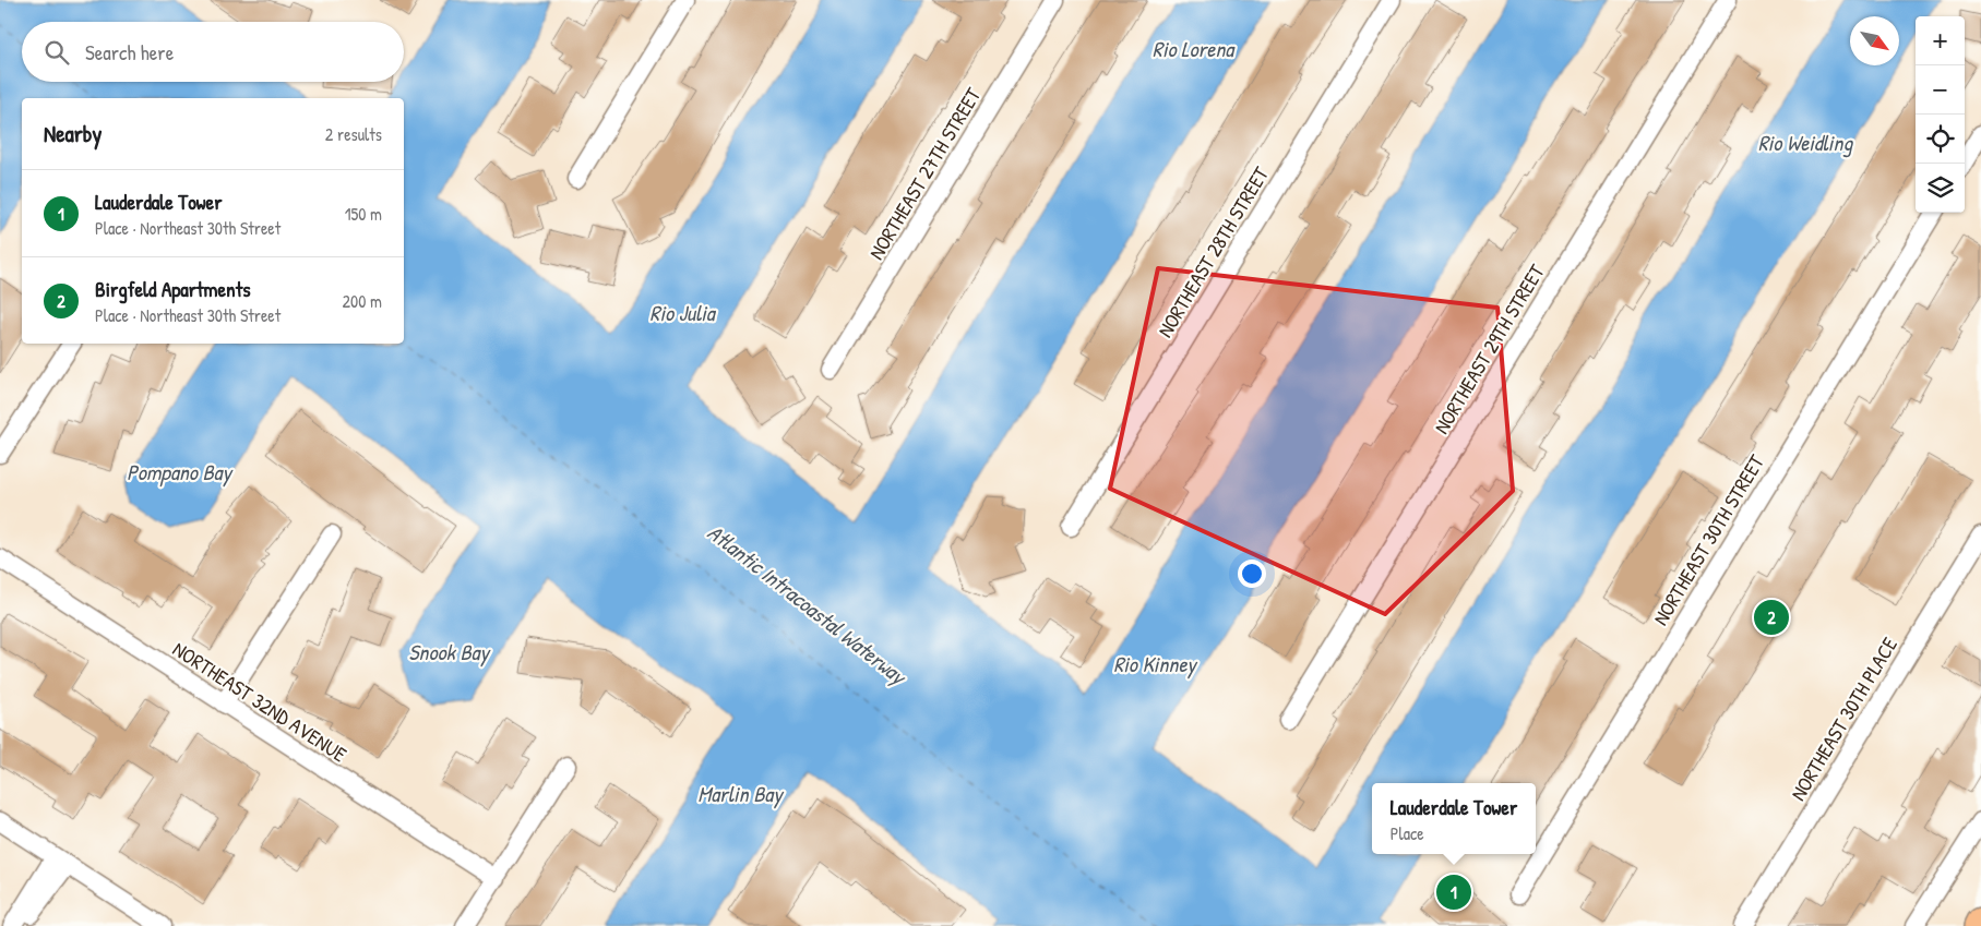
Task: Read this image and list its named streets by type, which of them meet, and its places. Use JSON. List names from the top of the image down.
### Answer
{
  "streets": {
    "street": [
      "NORTHEAST 27TH STREET",
      "NORTHEAST 28TH STREET",
      "NORTHEAST 29TH STREET",
      "NORTHEAST 30TH STREET",
      "NORTHEAST 32ND AVENUE",
      "NORTHEAST 30TH PLACE"
    ]
  },
  "water": [
    "Rio Lorena",
    "Rio Weidling",
    "Rio Julia",
    "Pompano Bay",
    "Atlantic Intracoastal Waterway",
    "Snook Bay",
    "Rio Kinney",
    "Marlin Bay"
  ],
  "north": "bottom right",
  "page": {
    "map_buttons": ["+", "−"],
    "search": "Search here",
    "heading": ["Nearby", "2 results"],
    "list": [
      {
        "mark": "1",
        "name": "Lauderdale Tower",
        "note": "Place · Northeast 30th Street",
        "value": "150 m"
      },
      {
        "mark": "2",
        "name": "Birgfeld Apartments",
        "note": "Place · Northeast 30th Street",
        "value": "200 m"
      }
    ],
    "pins": ["2", "1"],
    "popup": ["Lauderdale Tower", "Place"]
  }
}
